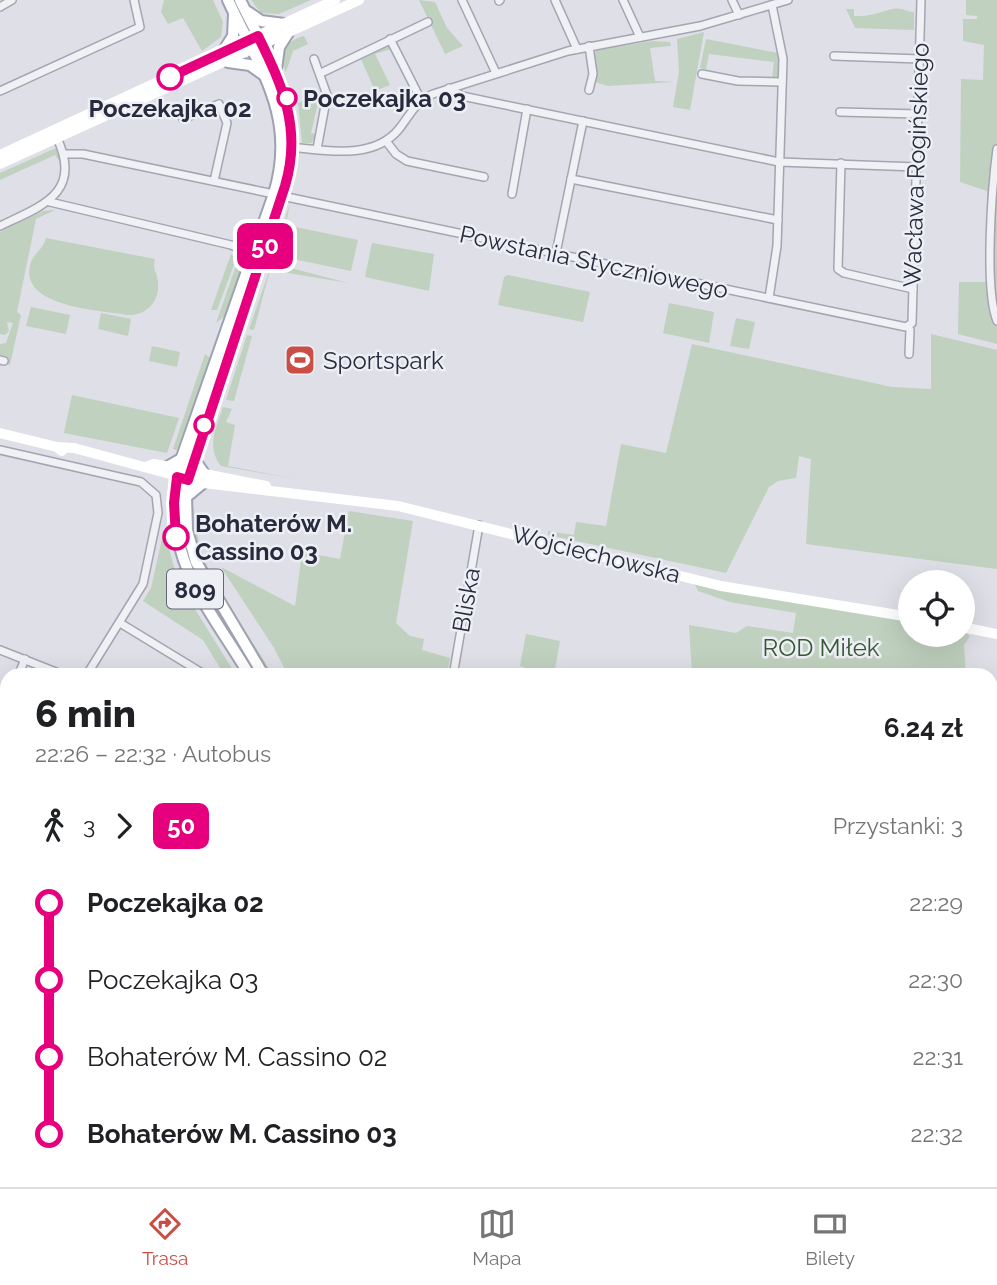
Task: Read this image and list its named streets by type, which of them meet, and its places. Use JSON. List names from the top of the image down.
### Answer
{
  "streets": {
    "main road": ["809"],
    "street": [
      "Wacława Rogińskiego",
      "Powstania Styczniowego",
      "Wojciechowska",
      "Bliska"
    ]
  },
  "crossings": [
    ["Wacława Rogińskiego", "Powstania Styczniowego"],
    ["Powstania Styczniowego", "809"],
    ["Wojciechowska", "809"],
    ["Wojciechowska", "Bliska"]
  ],
  "parks": ["ROD Miłek"],
  "places": {
    "other": ["Poczekajka 02", "Poczekajka 03", "Bohaterów M. Cassino 03"],
    "sports": ["Sportspark"]
  },
  "lines": ["bus line 50"],
  "page": {
    "on_map": "50",
    "heading": ["6 min", "22:26 – 22:32 · Autobus", "6.24 zł"],
    "legs": ["3", "50", "Przystanki: 3"],
    "list": [
      {
        "name": "Poczekajka 02",
        "value": "22:29"
      },
      {
        "name": "Poczekajka 03",
        "value": "22:30"
      },
      {
        "name": "Bohaterów M. Cassino 02",
        "value": "22:31"
      },
      {
        "name": "Bohaterów M. Cassino 03",
        "value": "22:32"
      }
    ],
    "tabs": ["Trasa", "Mapa", "Bilety"]
  }
}
